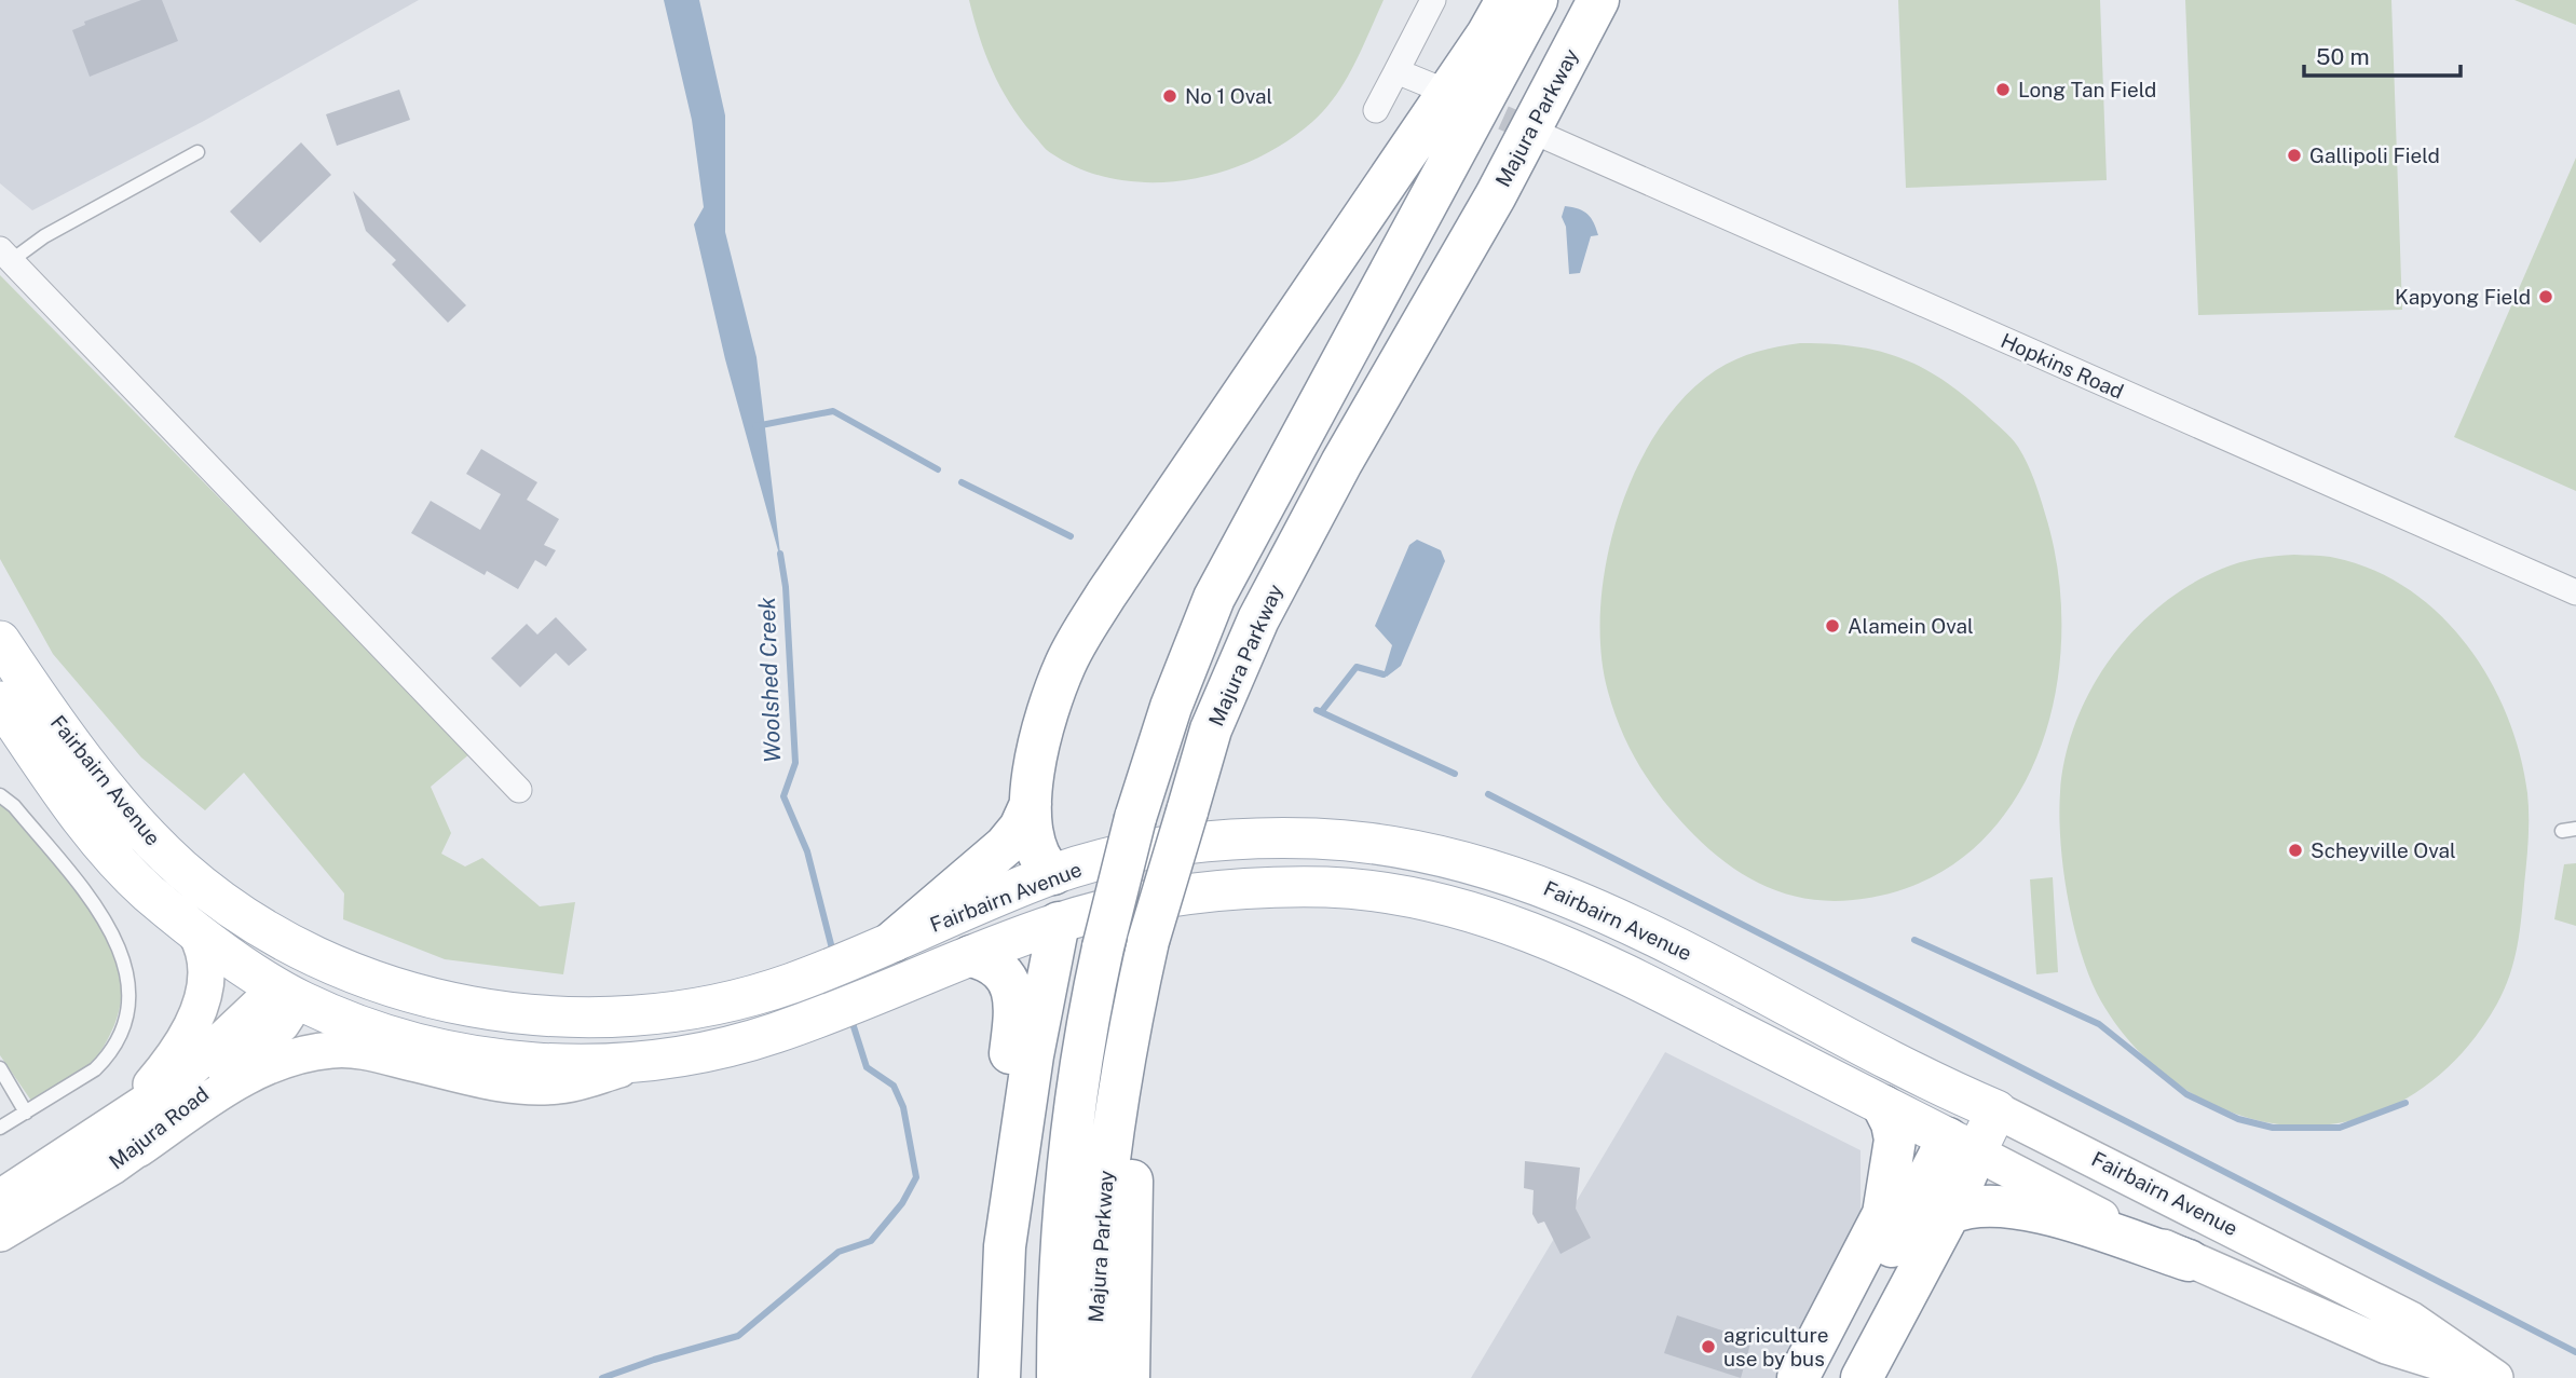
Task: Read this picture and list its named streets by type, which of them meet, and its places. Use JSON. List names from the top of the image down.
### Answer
{
  "streets": {
    "highway": ["Majura Parkway"],
    "main road": ["Fairbairn Avenue", "Majura Road"],
    "street": ["Hopkins Road"]
  },
  "crossings": [
    ["Fairbairn Avenue", "Majura Road"]
  ],
  "water": ["Woolshed Creek"],
  "places": [
    "Long Tan Field",
    "No 1 Oval",
    "Gallipoli Field",
    "Kapyong Field",
    "Alamein Oval",
    "Scheyville Oval",
    "agriculture use by bus"
  ],
  "scale_bar": "50 m"
}
